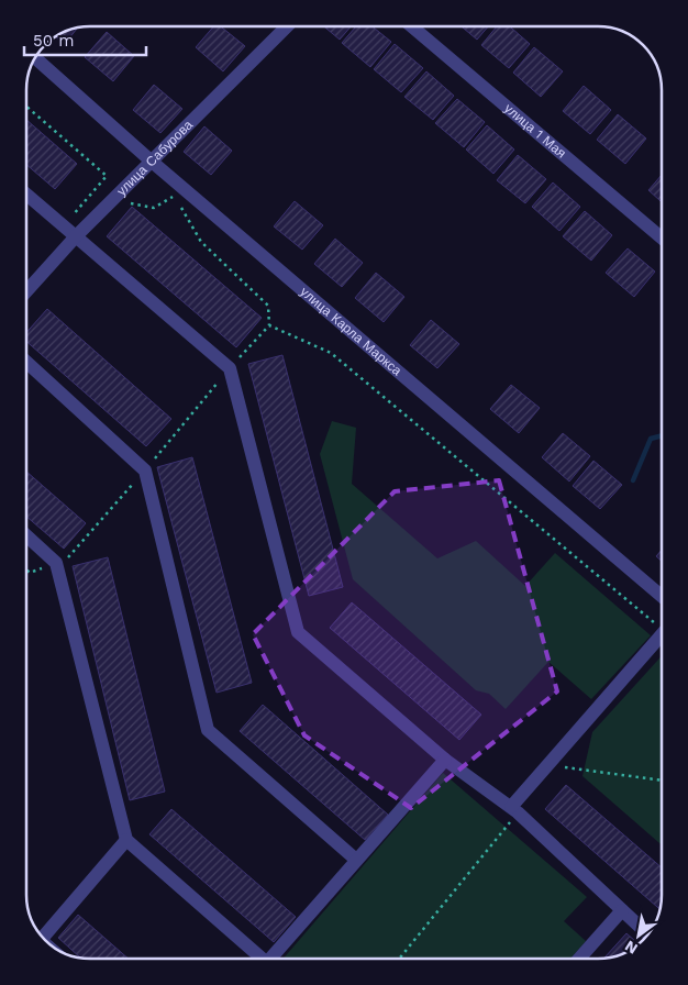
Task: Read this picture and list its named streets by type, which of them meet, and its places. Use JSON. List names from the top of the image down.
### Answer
{
  "streets": {
    "street": ["улица 1 Мая", "улица Сабурова", "улица Карла Маркса"]
  },
  "crossings": [
    ["улица Сабурова", "улица Карла Маркса"]
  ],
  "scale_bar": "50 m",
  "north": "bottom left"
}
